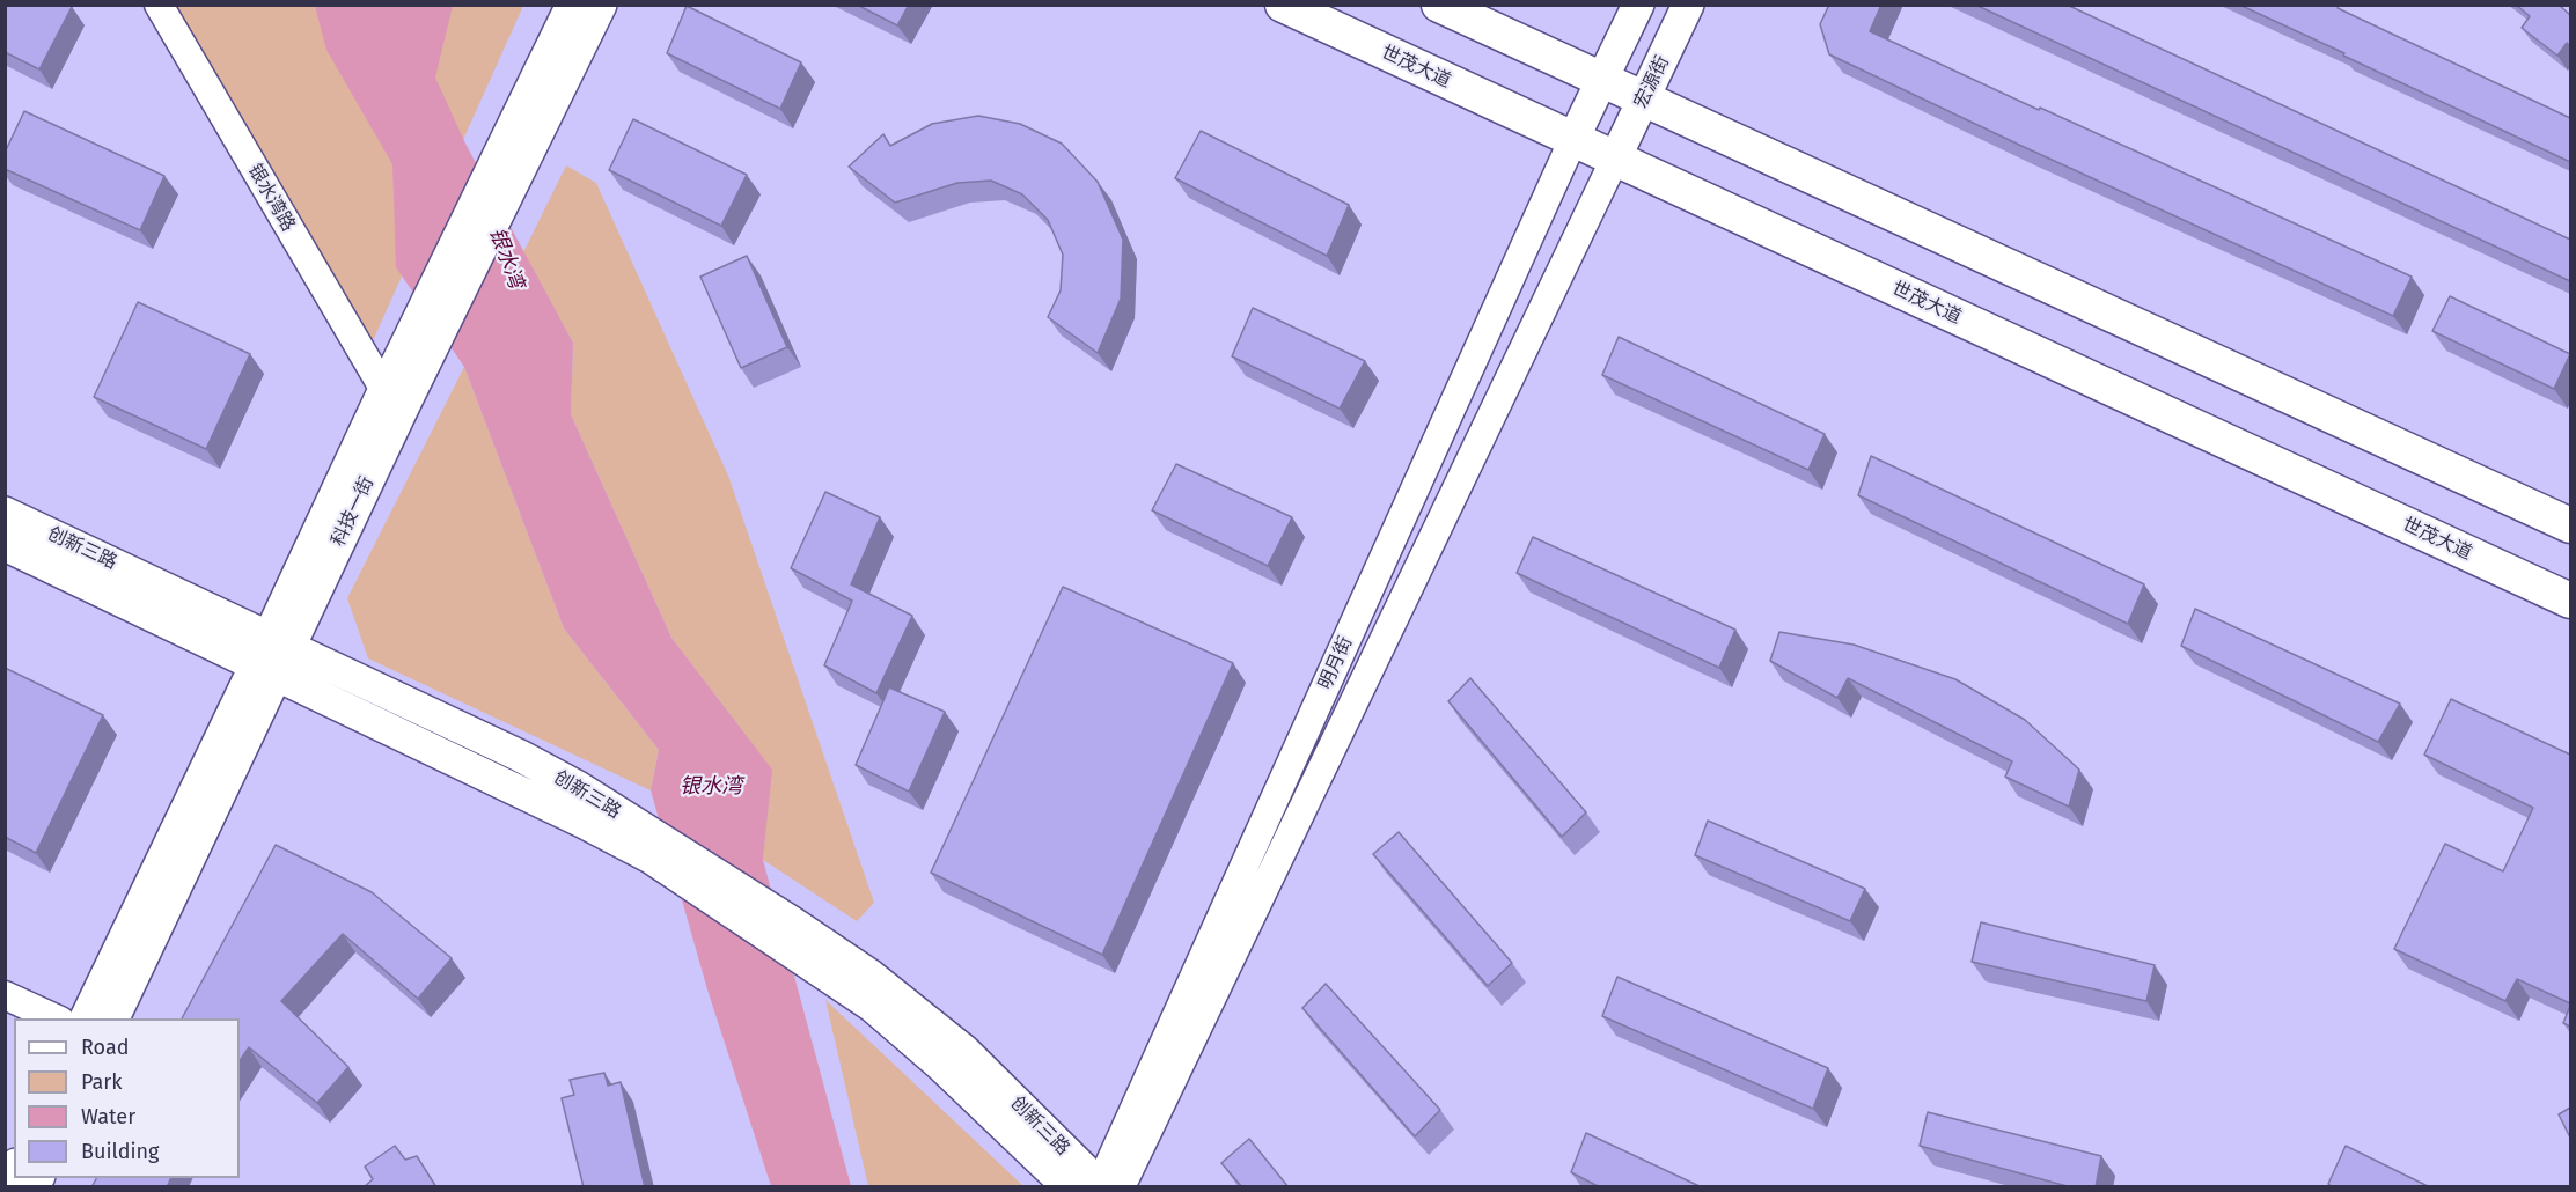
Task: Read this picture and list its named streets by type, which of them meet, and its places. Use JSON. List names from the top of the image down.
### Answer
{
  "streets": {
    "main road": [
      "世茂大道",
      "宏源街",
      "科技一街",
      "创新三路"
    ],
    "street": ["银水湾路", "明月街"]
  },
  "crossings": [
    ["世茂大道", "宏源街"],
    ["世茂大道", "明月街"],
    ["宏源街", "明月街"],
    ["银水湾路", "科技一街"],
    ["科技一街", "创新三路"],
    ["创新三路", "明月街"]
  ],
  "water": ["银水湾"],
  "legend": [
    "Road",
    "Park",
    "Water",
    "Building"
  ]
}
